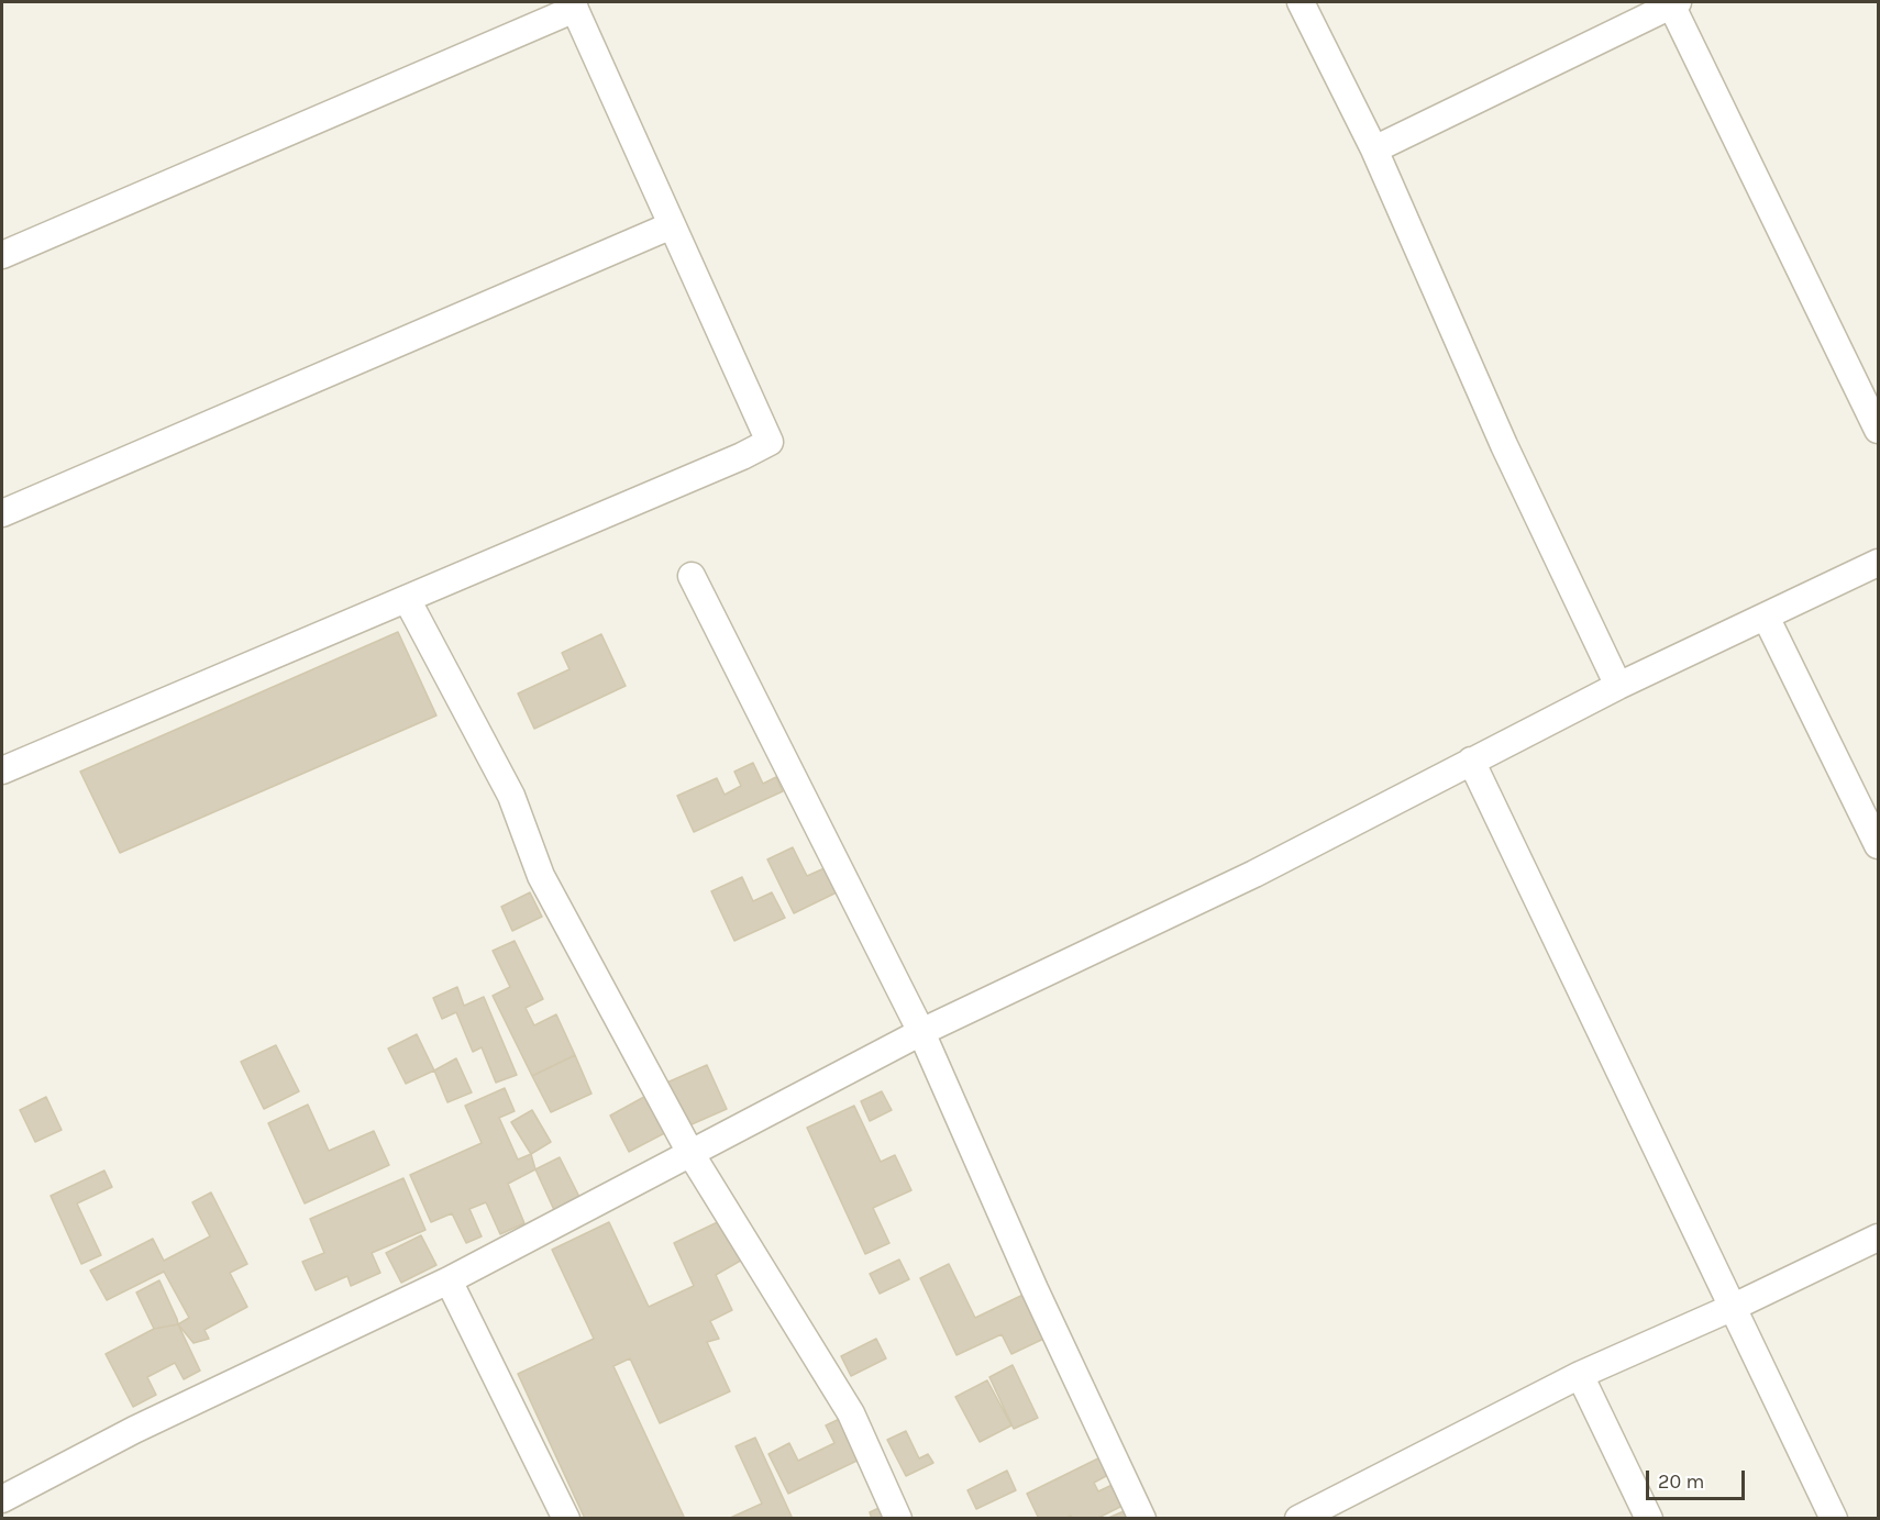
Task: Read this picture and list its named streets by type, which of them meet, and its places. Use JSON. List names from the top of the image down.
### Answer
{
  "scale_bar": "20 m"
}
